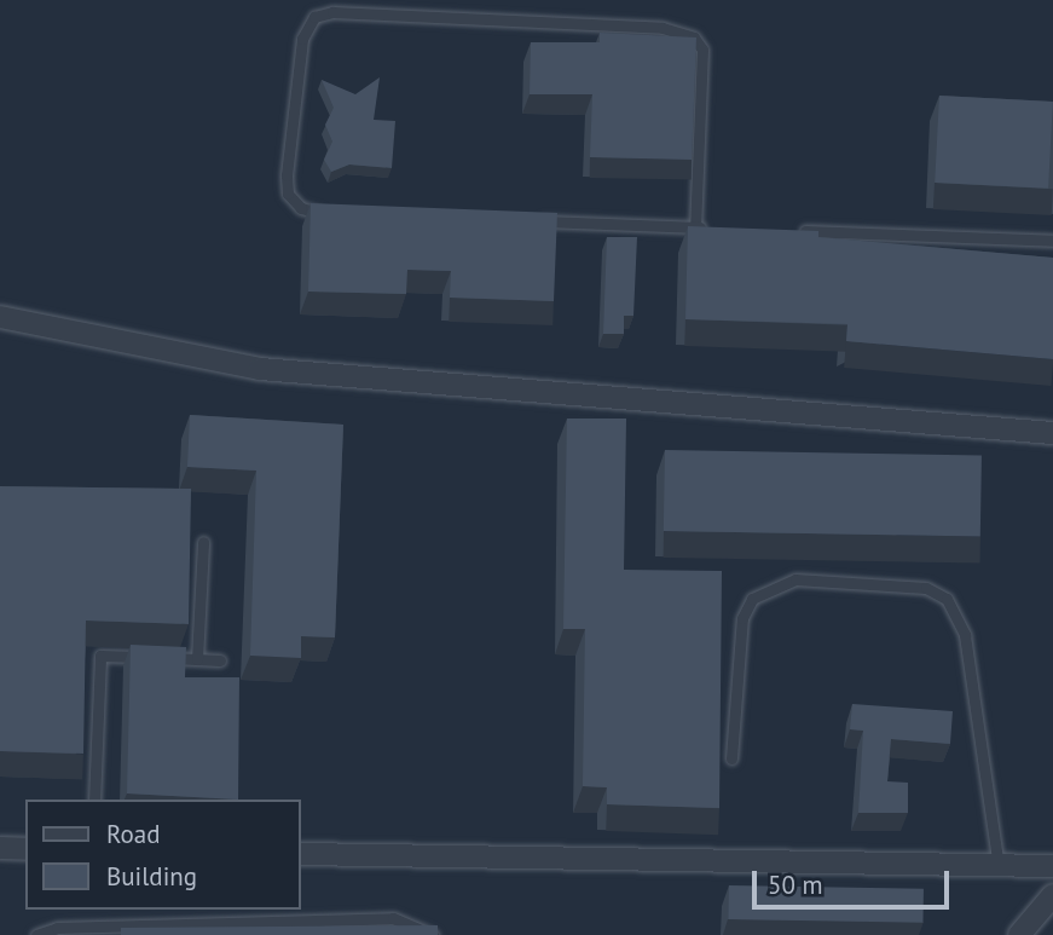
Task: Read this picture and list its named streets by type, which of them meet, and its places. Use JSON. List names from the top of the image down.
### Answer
{
  "legend": ["Road", "Building"],
  "scale_bar": "50 m"
}
